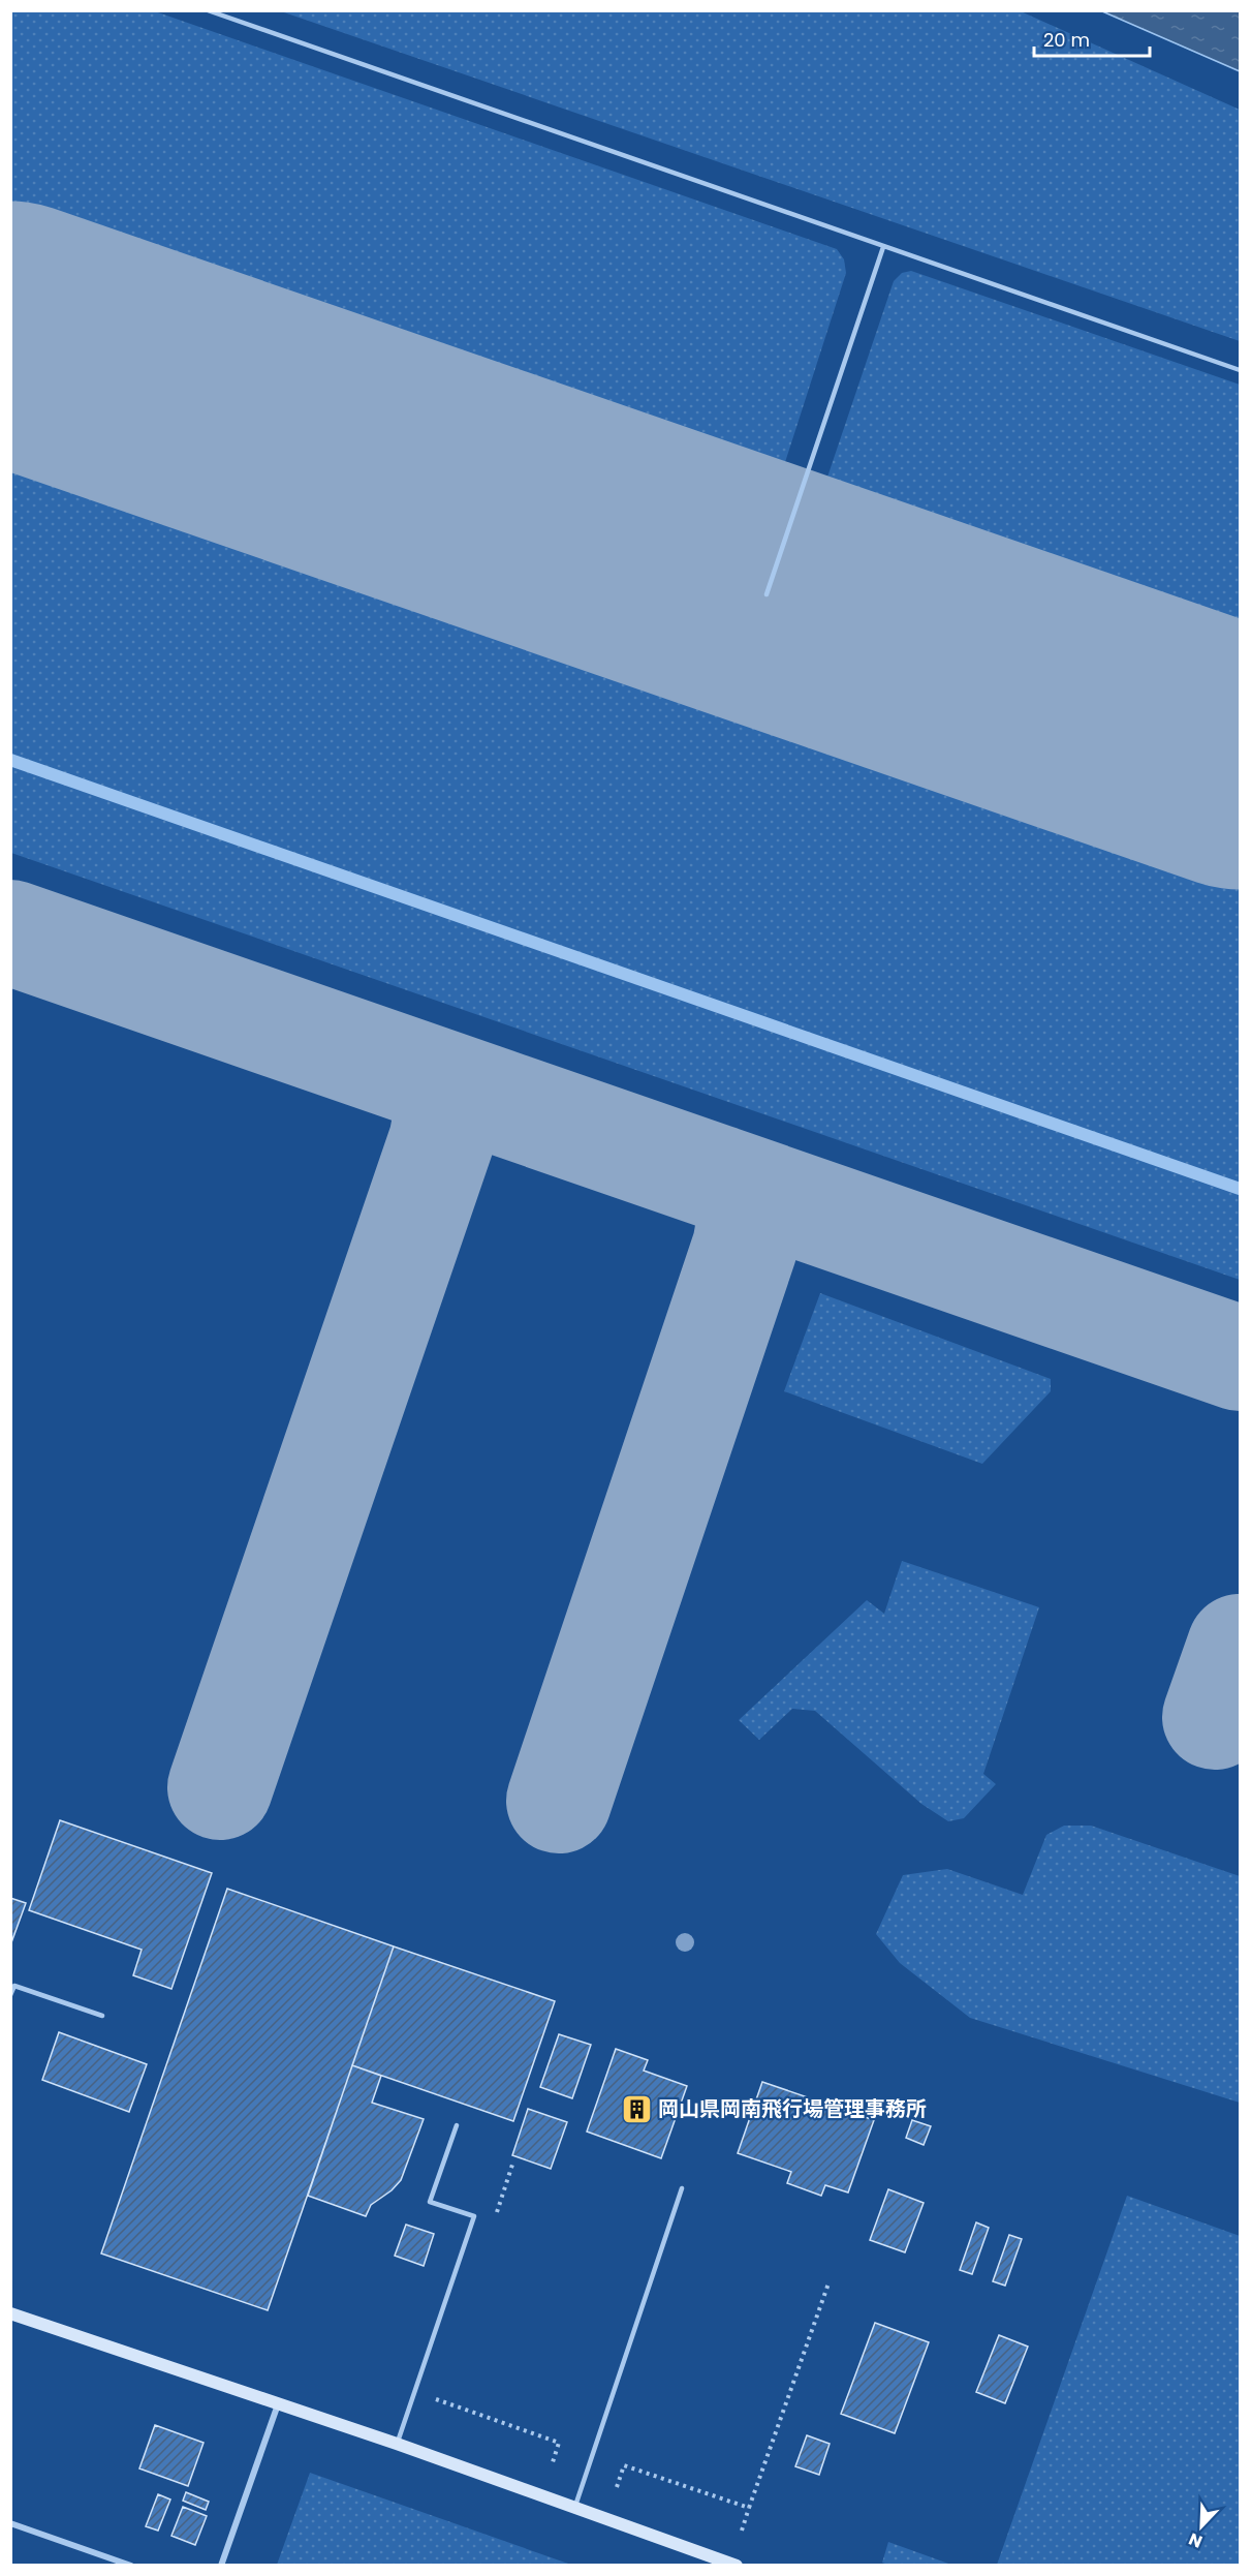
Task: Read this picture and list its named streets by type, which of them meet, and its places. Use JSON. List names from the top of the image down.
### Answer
{
  "places": {
    "building": ["岡山県岡南飛行場管理事務所"]
  },
  "scale_bar": "20 m",
  "north": "bottom left"
}
